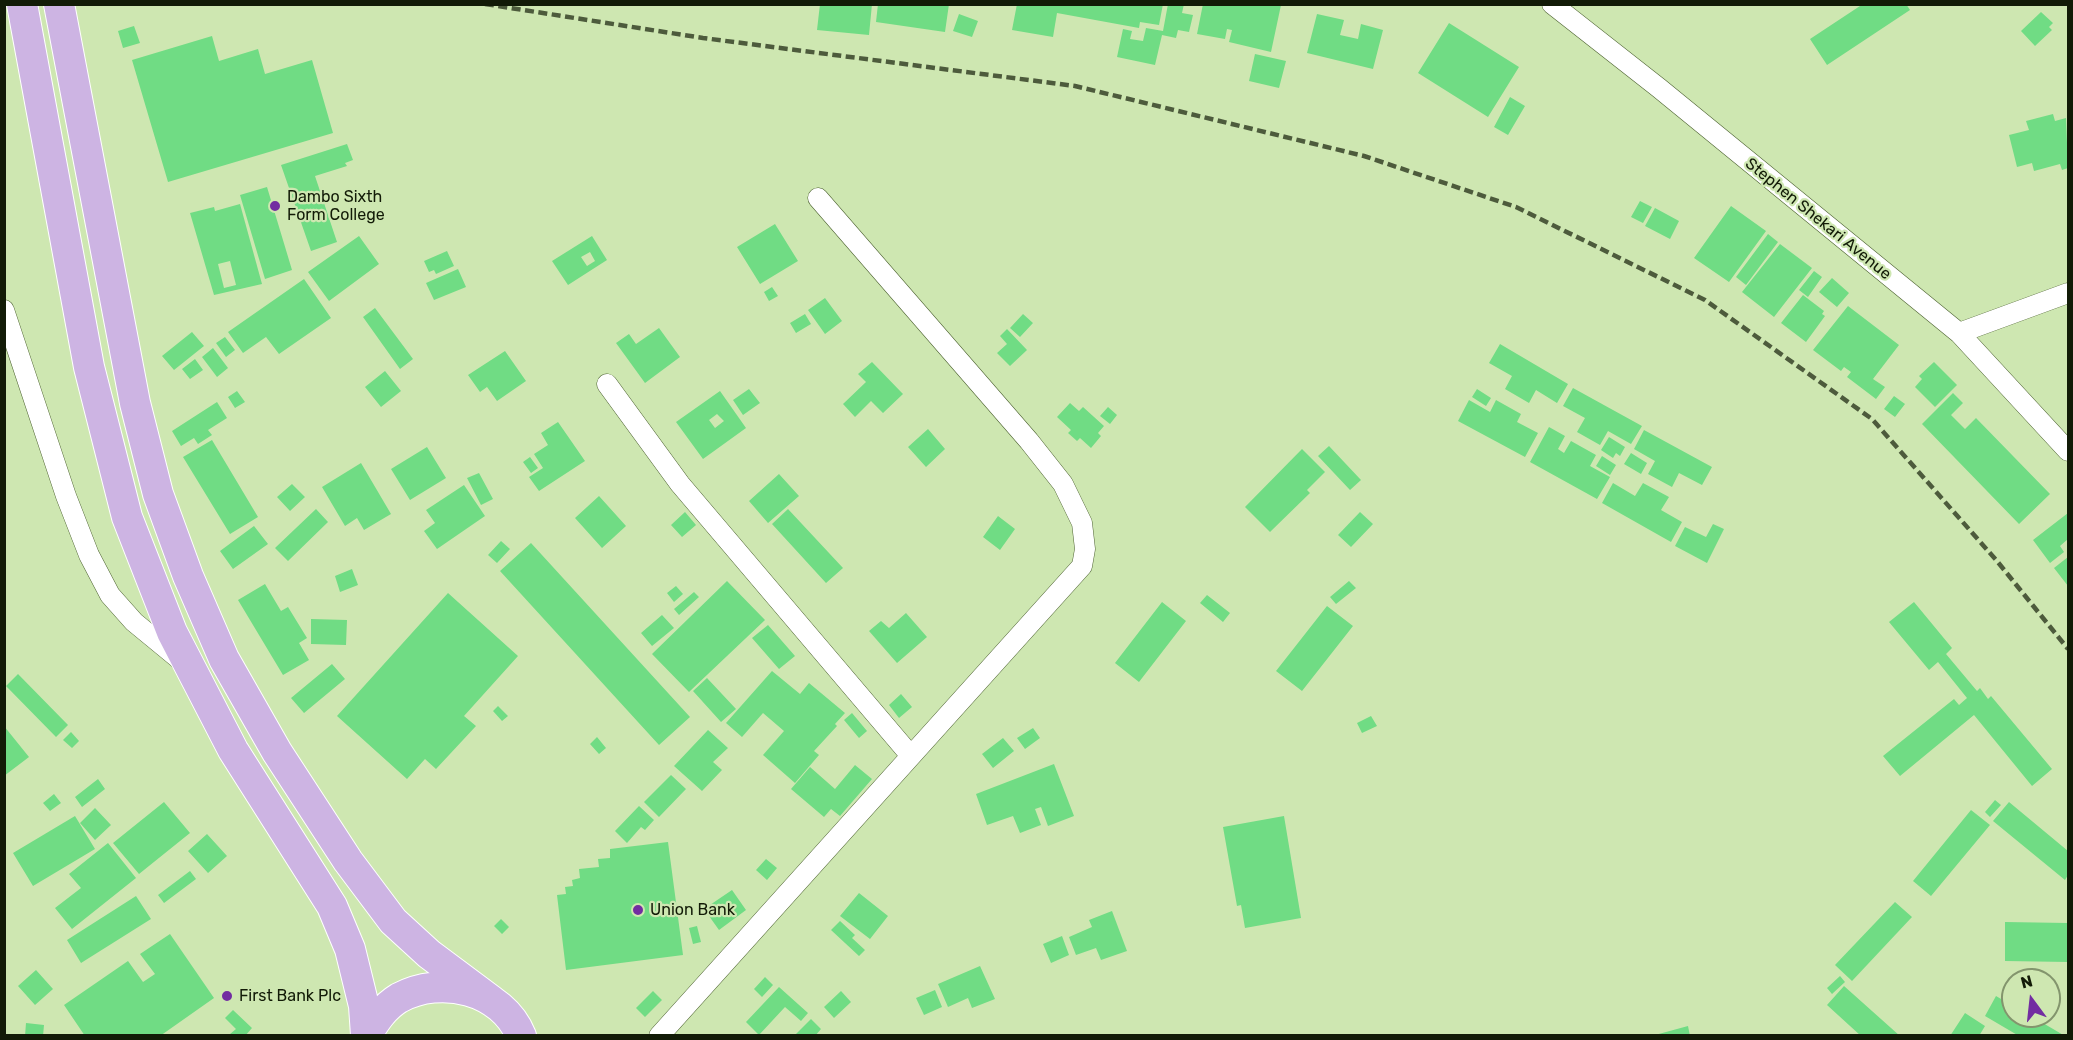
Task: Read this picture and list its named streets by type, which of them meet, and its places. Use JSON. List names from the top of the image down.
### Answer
{
  "streets": {
    "street": ["Stephen Shekari Avenue"]
  },
  "places": ["Dambo Sixth Form College", "Union Bank", "First Bank Plc"],
  "north": "top"
}
